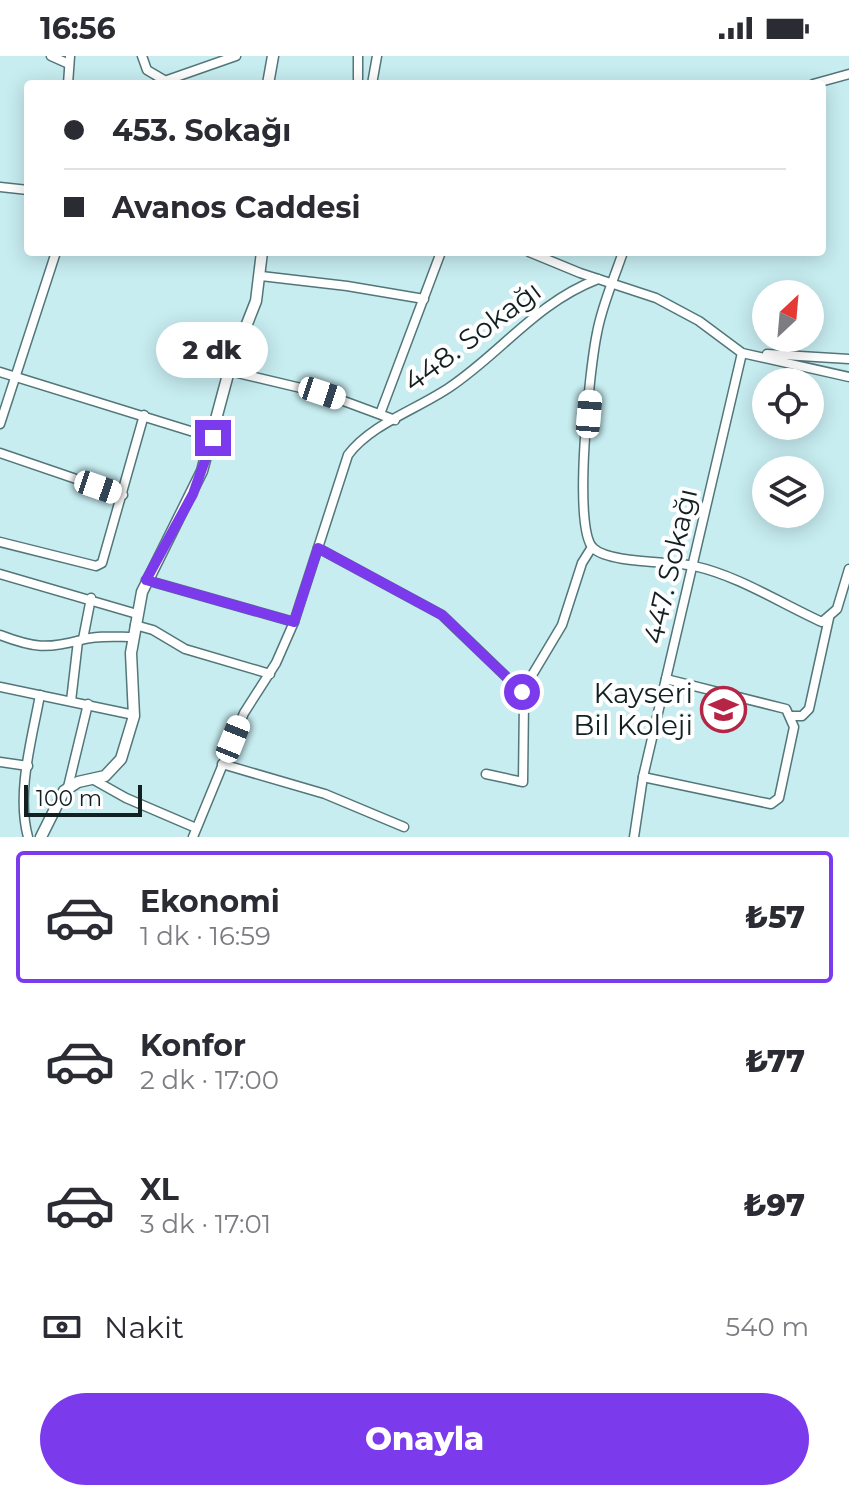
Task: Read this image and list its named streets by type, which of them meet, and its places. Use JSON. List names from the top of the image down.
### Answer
{
  "streets": {
    "street": ["448. Sokağı", "447. Sokağı"]
  },
  "places": {
    "school or university": ["Kayseri Bil Koleji"]
  },
  "scale_bar": "100 m",
  "north": "top right",
  "page": {
    "status": "16:56",
    "banner": ["453. Sokağı", "Avanos Caddesi"],
    "bubble": "2 dk",
    "scale": "100 m",
    "list": [
      {
        "name": "Ekonomi",
        "note": "1 dk · 16:59",
        "value": "₺57"
      },
      {
        "name": "Konfor",
        "note": "2 dk · 17:00",
        "value": "₺77"
      },
      {
        "name": "XL",
        "note": "3 dk · 17:01",
        "value": "₺97"
      }
    ],
    "pay": ["Nakit", "540 m"],
    "buttons": "Onayla"
  }
}
